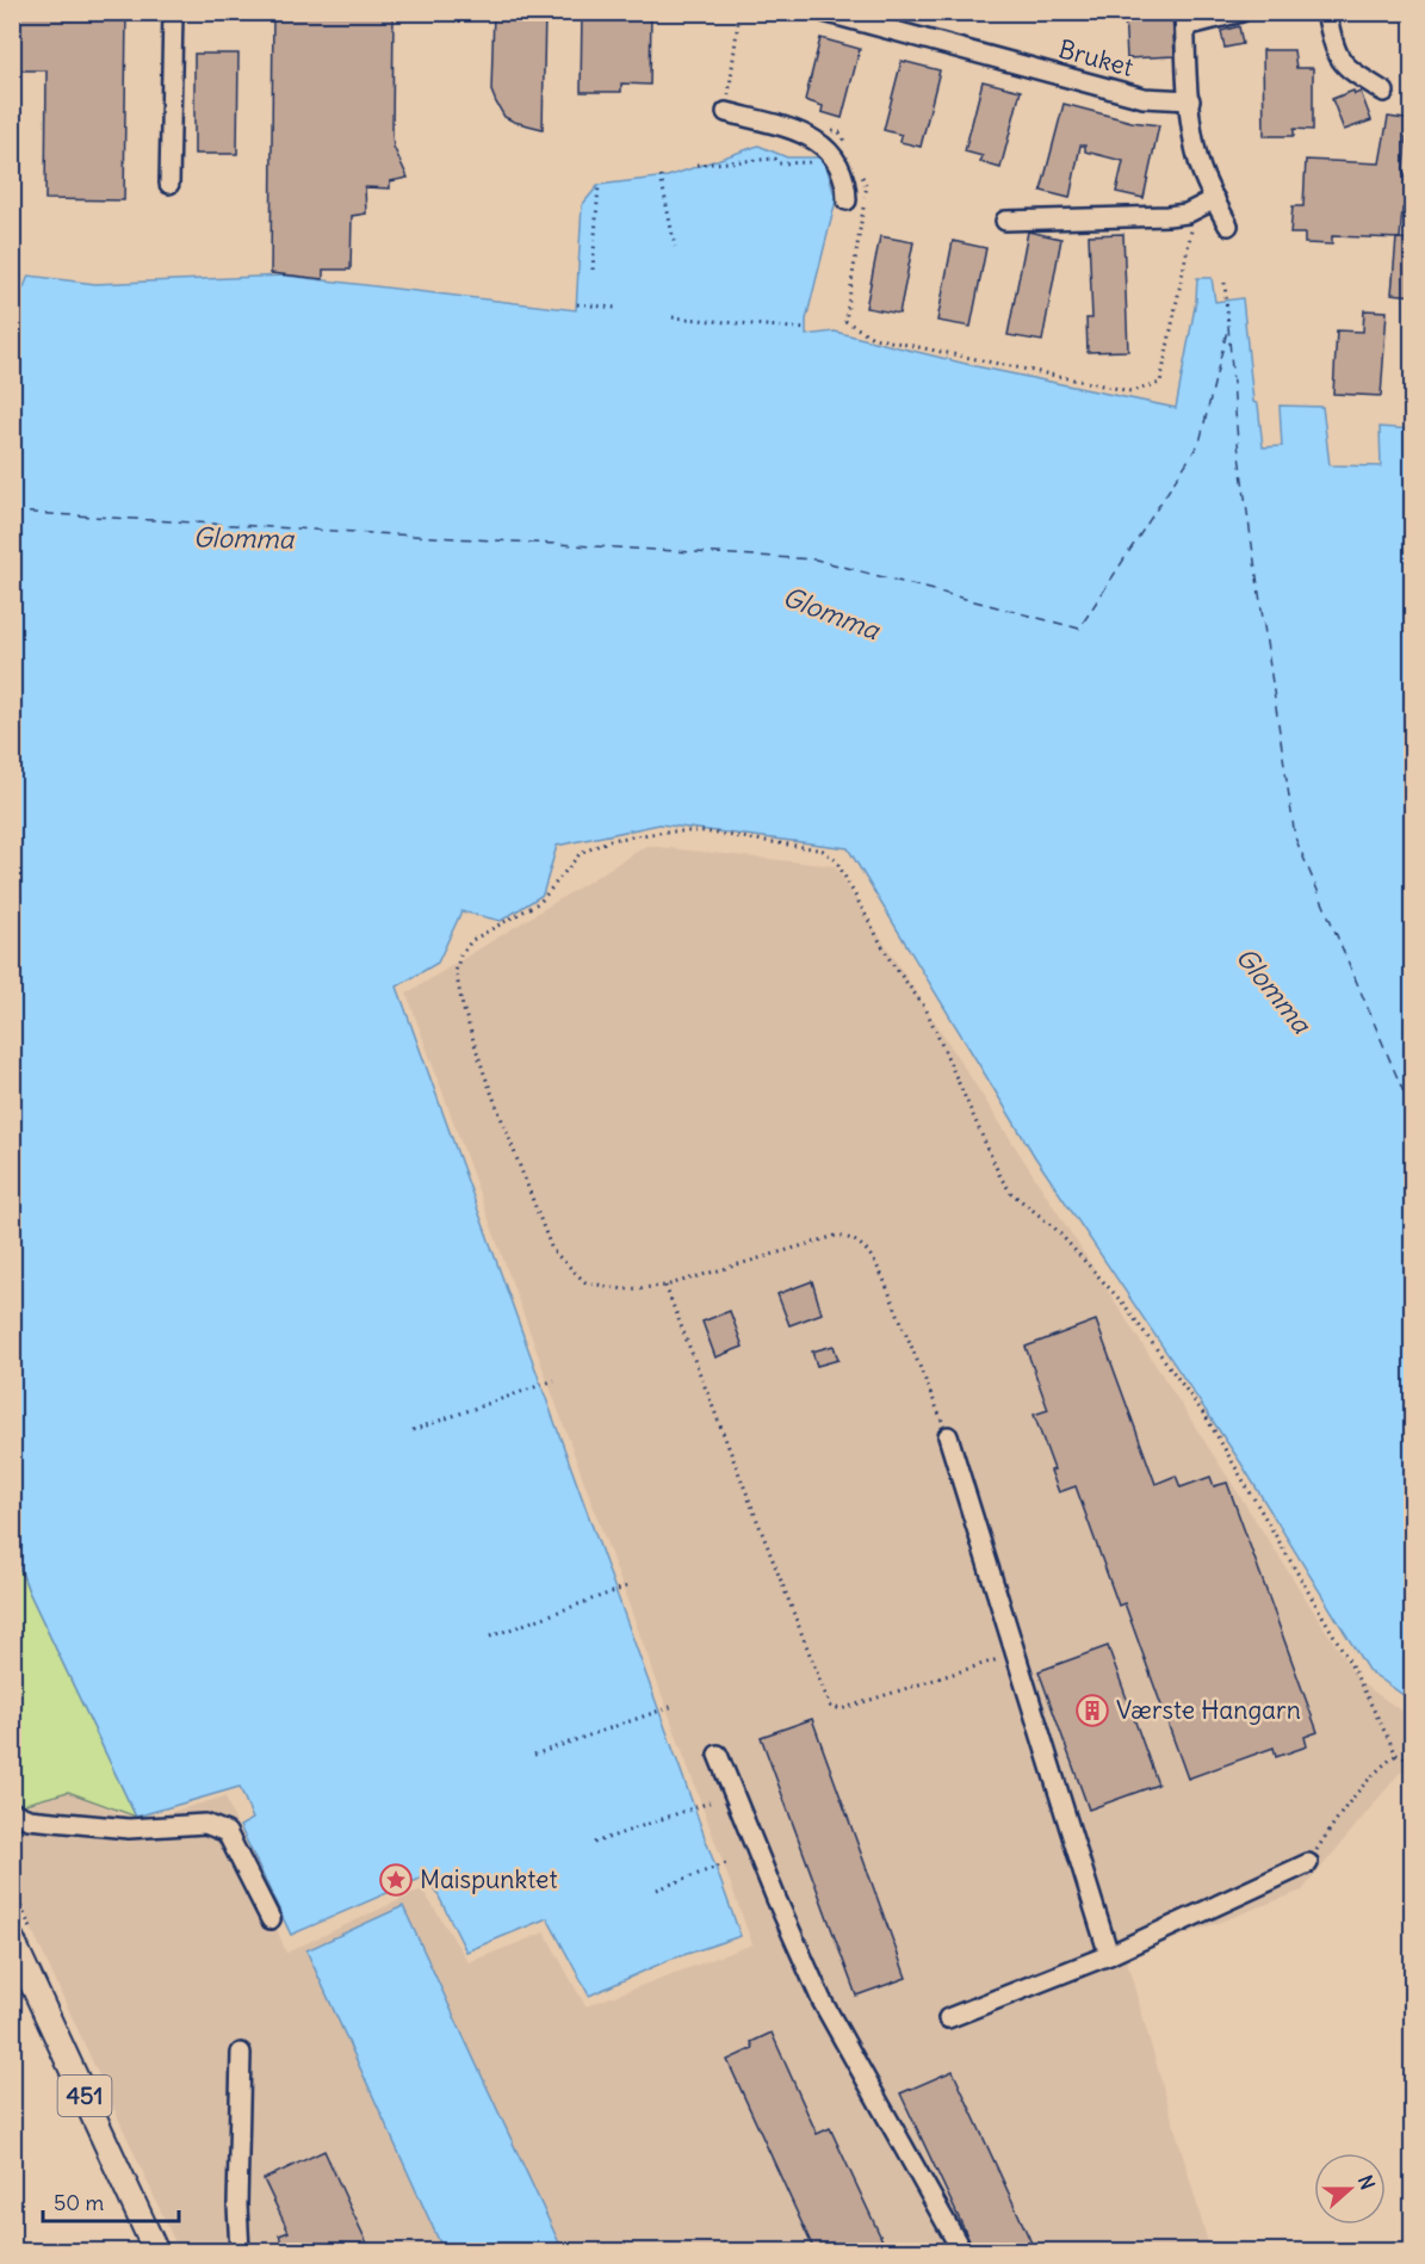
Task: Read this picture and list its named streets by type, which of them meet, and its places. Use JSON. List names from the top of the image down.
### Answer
{
  "streets": {
    "main road": ["451"],
    "street": ["Bruket"]
  },
  "water": ["Glomma"],
  "places": {
    "building": ["Værste Hangarn"],
    "place": ["Maispunktet"]
  },
  "scale_bar": "50 m",
  "north": "right"
}
